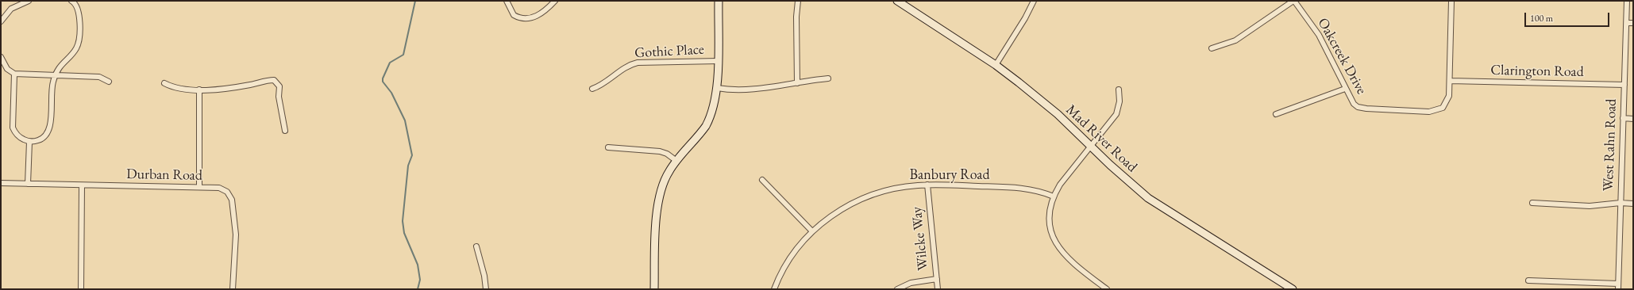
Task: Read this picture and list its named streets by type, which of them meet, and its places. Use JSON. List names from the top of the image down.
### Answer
{
  "streets": {
    "street": [
      "Gothic Place",
      "Oakcreek Drive",
      "Clarington Road",
      "Mad River Road",
      "West Rahn Road",
      "Durban Road",
      "Banbury Road",
      "Wilcke Way"
    ]
  },
  "crossings": [
    ["Oakcreek Drive", "Clarington Road"],
    ["Clarington Road", "West Rahn Road"],
    ["Banbury Road", "Wilcke Way"]
  ],
  "scale_bar": "100 m"
}
